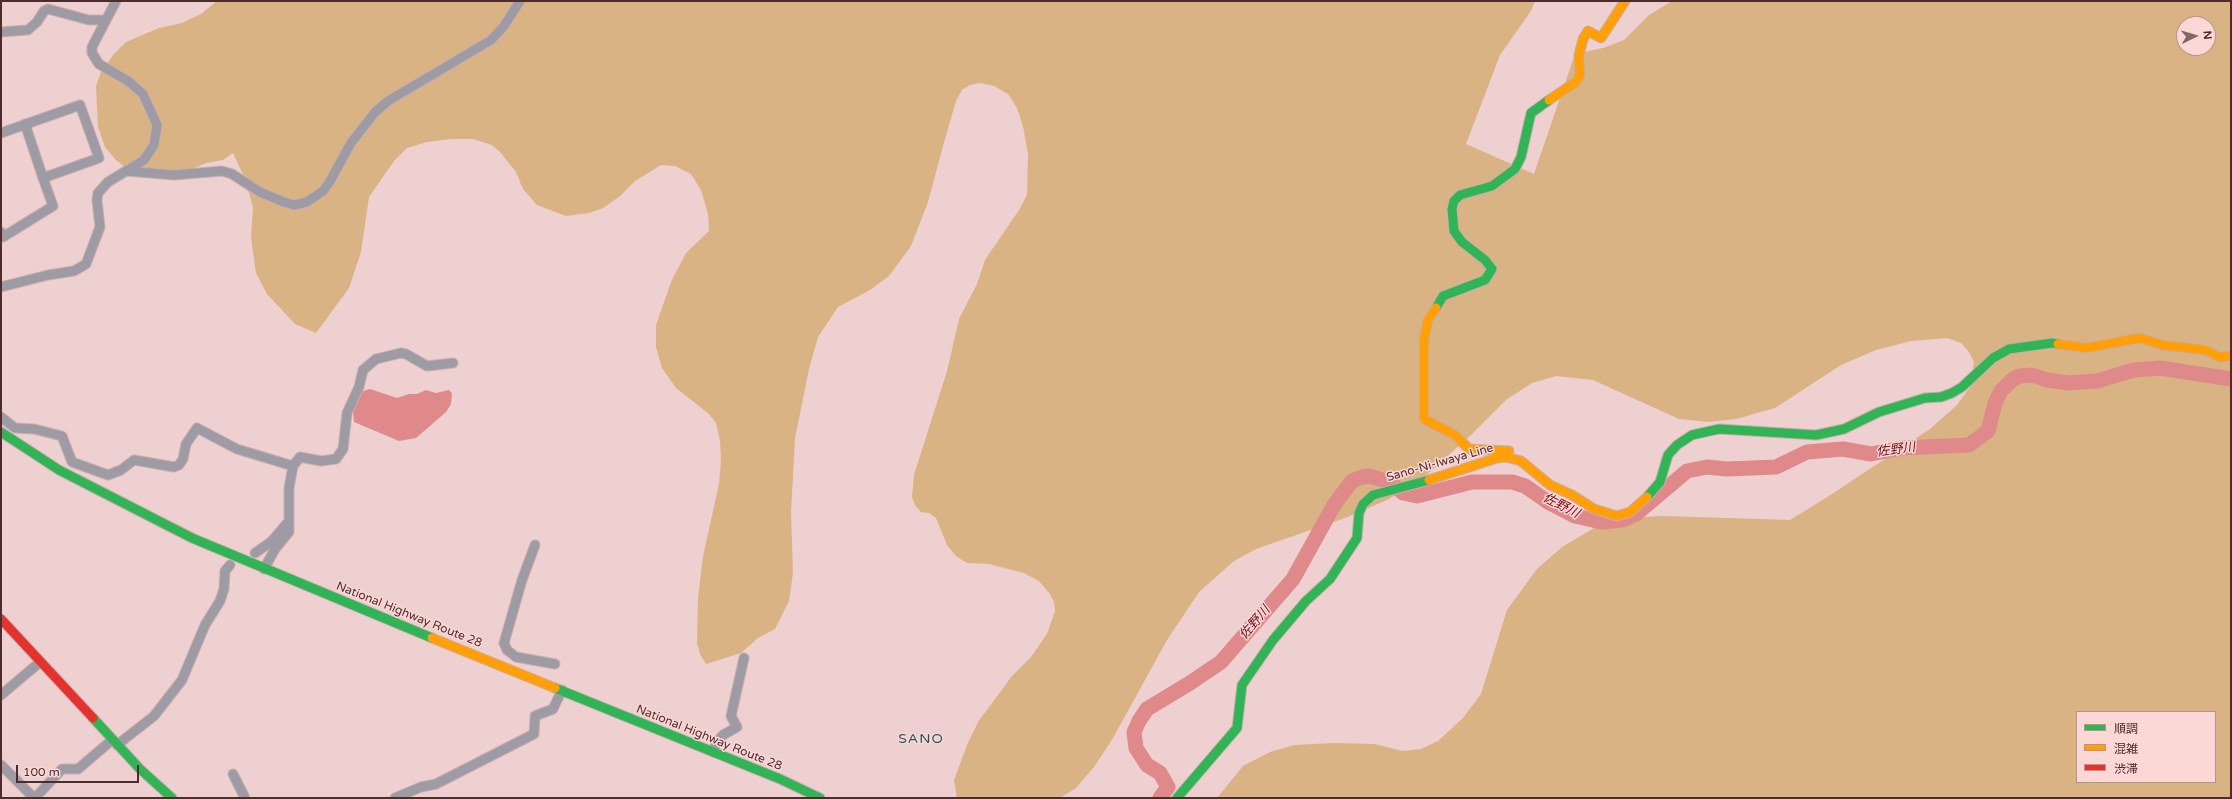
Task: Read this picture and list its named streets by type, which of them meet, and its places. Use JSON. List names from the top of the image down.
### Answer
{
  "streets": {
    "main road": ["Sano-Ni-Iwaya Line", "National Highway Route 28"]
  },
  "districts": ["SANO"],
  "water": ["佐野川"],
  "legend": ["順調", "混雑", "渋滞"],
  "scale_bar": "100 m",
  "north": "right"
}
